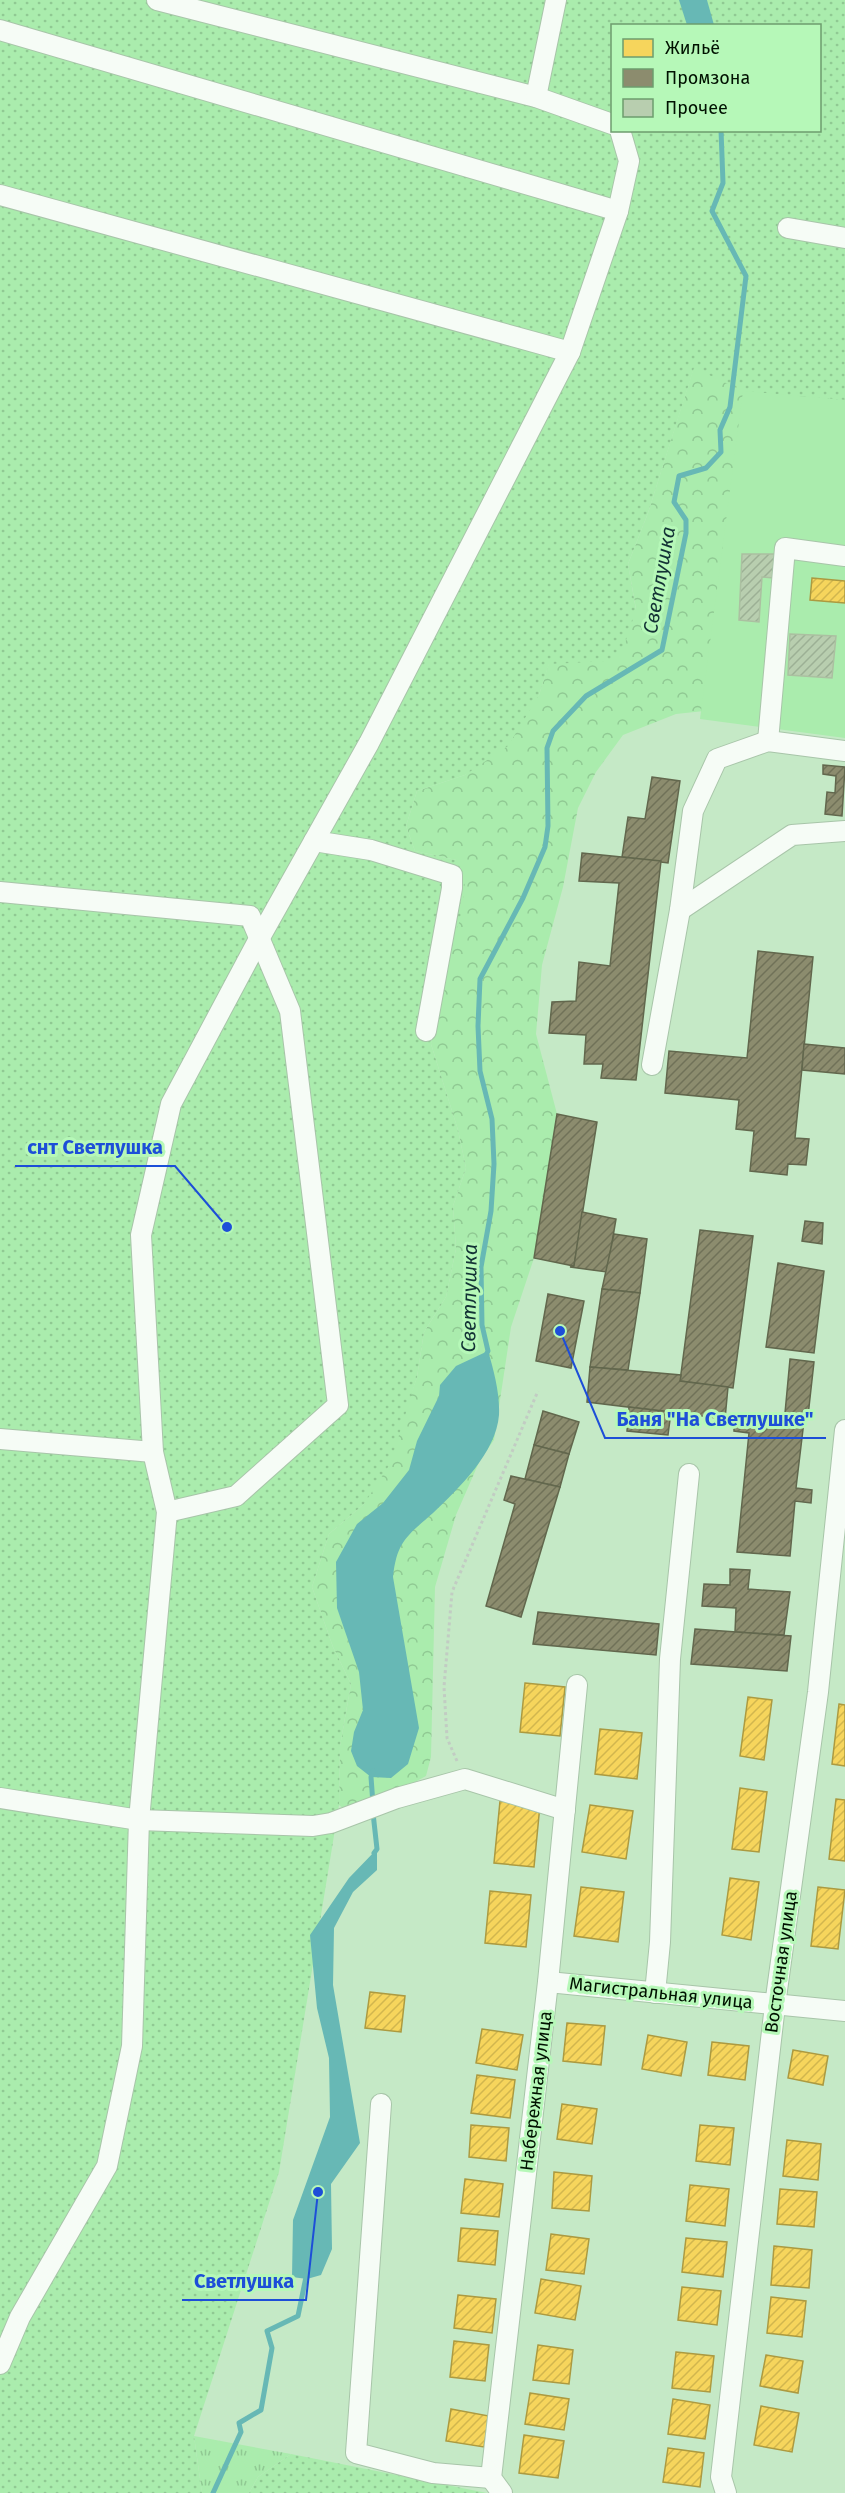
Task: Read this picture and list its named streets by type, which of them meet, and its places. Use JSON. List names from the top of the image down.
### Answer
{
  "streets": {
    "street": ["Восточная улица", "Магистральная улица", "Набережная улица"]
  },
  "crossings": [
    ["Восточная улица", "Магистральная улица"],
    ["Магистральная улица", "Набережная улица"]
  ],
  "water": ["Светлушка"],
  "places": ["снт Светлушка", "Баня \"На Светлушке\"", "Светлушка"],
  "legend": ["Жильё", "Промзона", "Прочее"]
}
